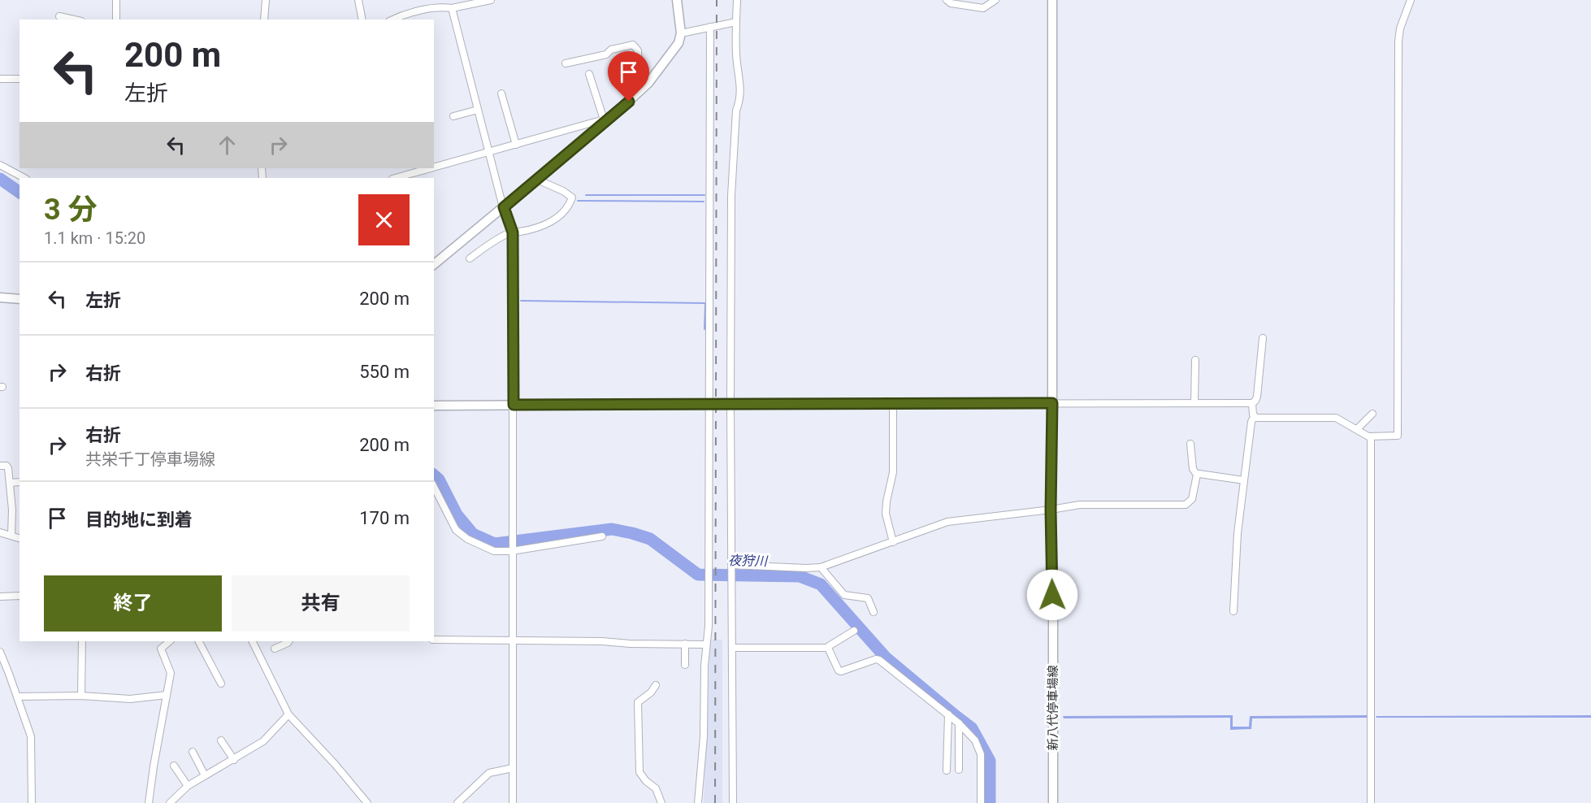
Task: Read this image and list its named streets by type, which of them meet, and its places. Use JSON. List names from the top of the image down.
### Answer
{
  "streets": {
    "street": ["新八代停車場線"]
  },
  "water": ["夜狩川"],
  "page": {
    "turn": ["200 m", "左折"],
    "heading": ["3 分", "1.1 km · 15:20"],
    "list": [
      {
        "name": "左折",
        "value": "200 m"
      },
      {
        "name": "右折",
        "value": "550 m"
      },
      {
        "name": "右折",
        "note": "共栄千丁停車場線",
        "value": "200 m"
      },
      {
        "name": "目的地に到着",
        "value": "170 m"
      }
    ],
    "buttons": ["終了", "共有"]
  }
}
